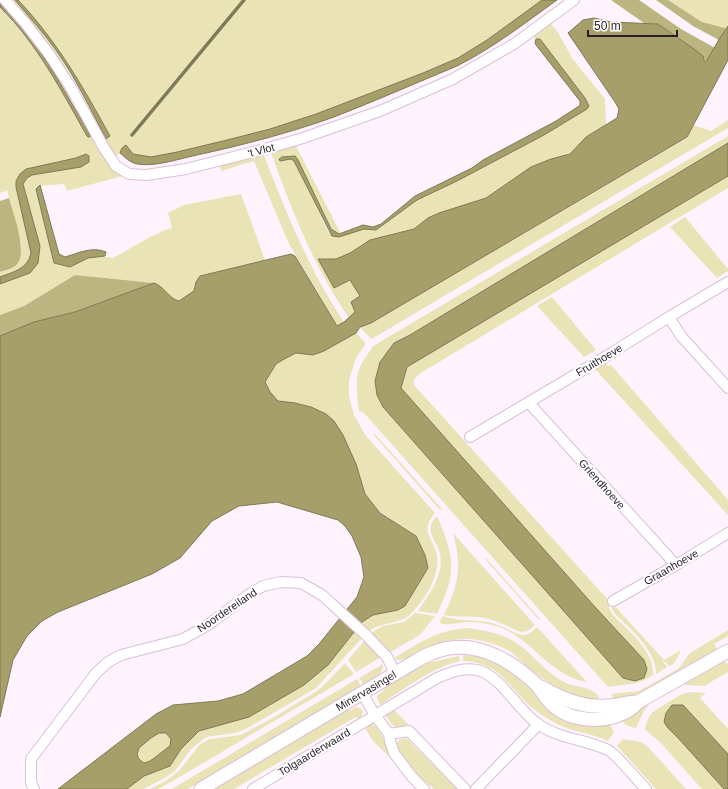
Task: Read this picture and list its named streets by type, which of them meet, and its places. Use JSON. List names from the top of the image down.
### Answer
{
  "streets": {
    "street": [
      "'t Vlot",
      "Fruithoeve",
      "Griendhoeve",
      "Graanhoeve",
      "Noordereiland",
      "Minervasingel",
      "Tolgaarderwaard"
    ]
  },
  "crossings": [
    ["Fruithoeve", "Griendhoeve"],
    ["Griendhoeve", "Graanhoeve"],
    ["Noordereiland", "Minervasingel"]
  ],
  "scale_bar": "50 m"
}
